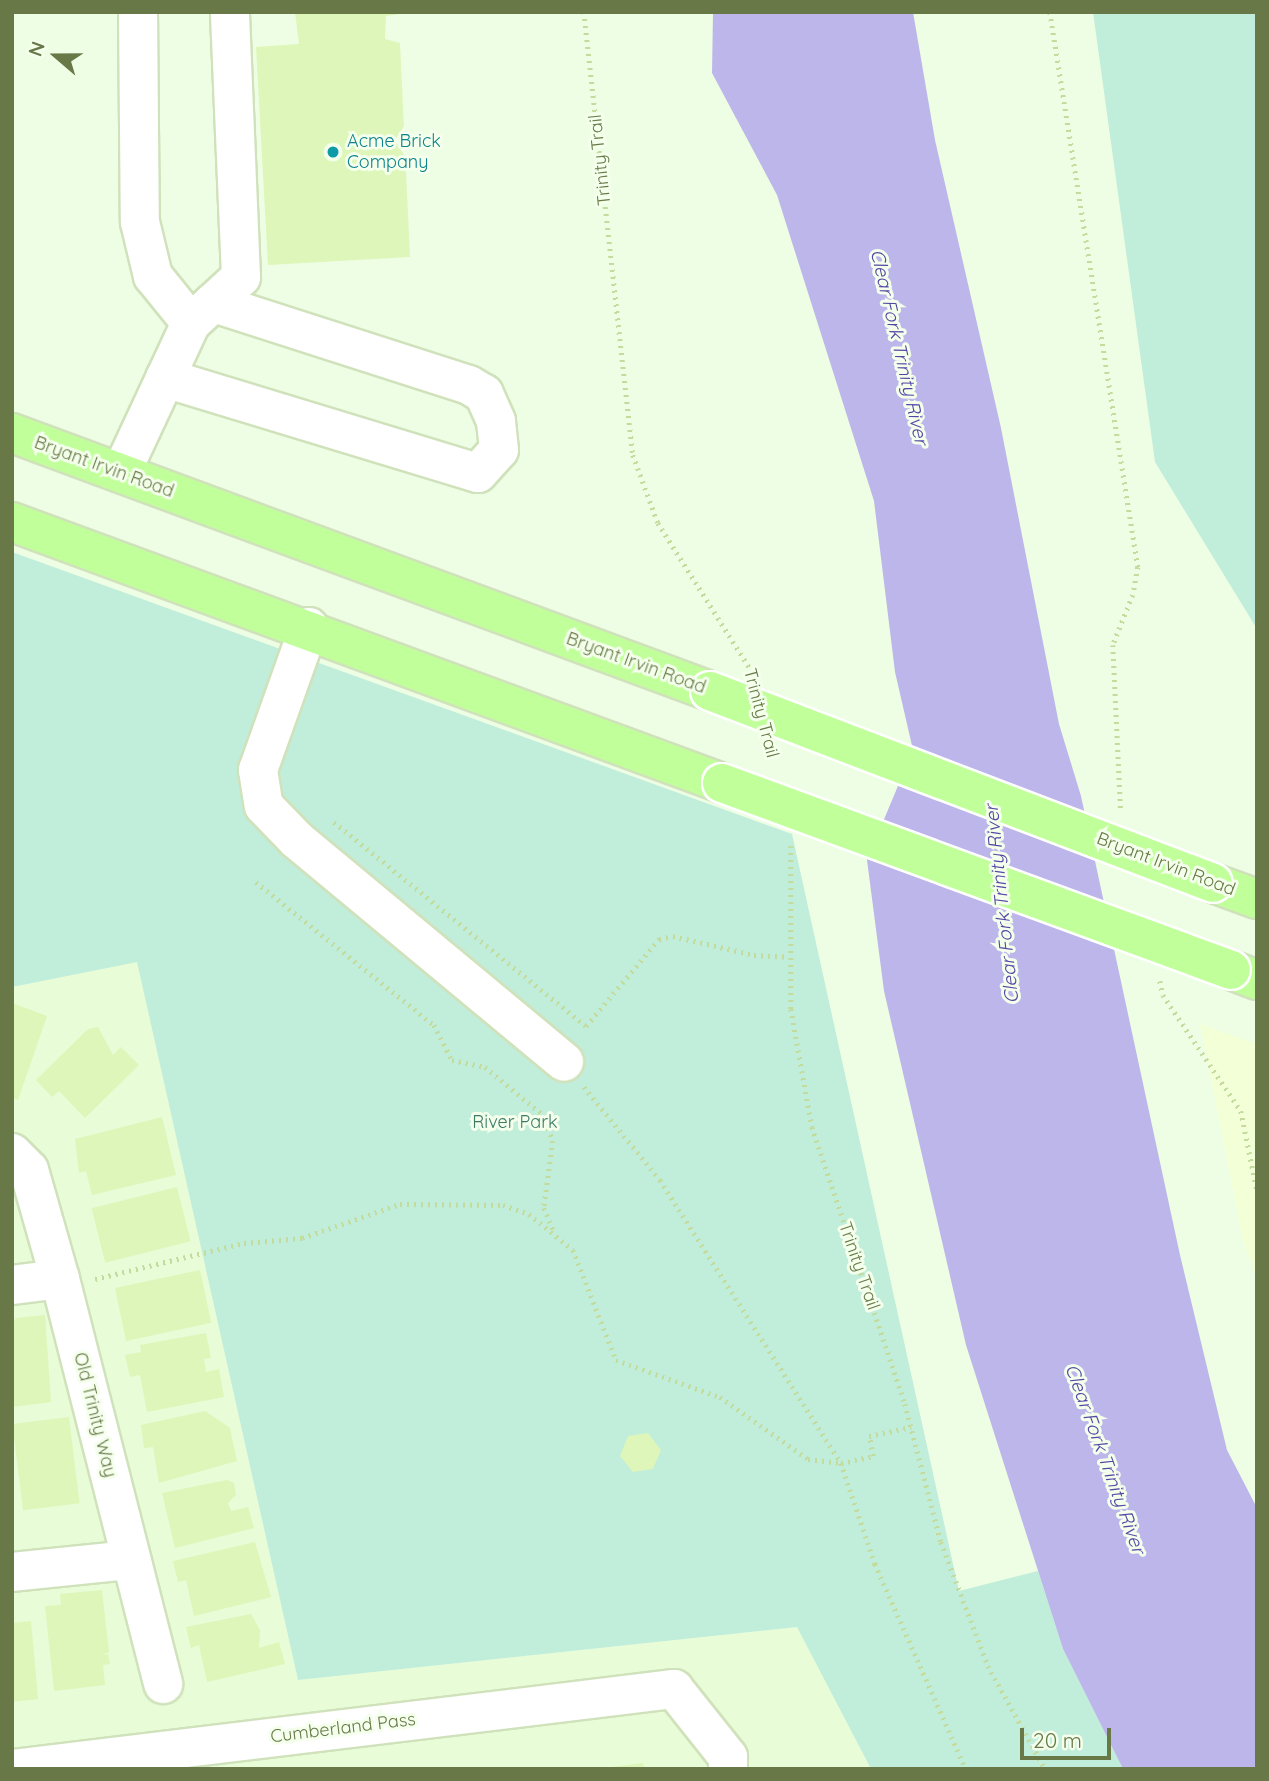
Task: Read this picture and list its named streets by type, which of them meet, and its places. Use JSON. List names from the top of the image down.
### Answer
{
  "streets": {
    "main road": ["Bryant Irvin Road"],
    "street": ["Old Trinity Way", "Cumberland Pass"],
    "path": ["Trinity Trail"]
  },
  "water": ["Clear Fork Trinity River"],
  "parks": ["River Park"],
  "places": ["Acme Brick Company"],
  "scale_bar": "20 m",
  "north": "left"
}
